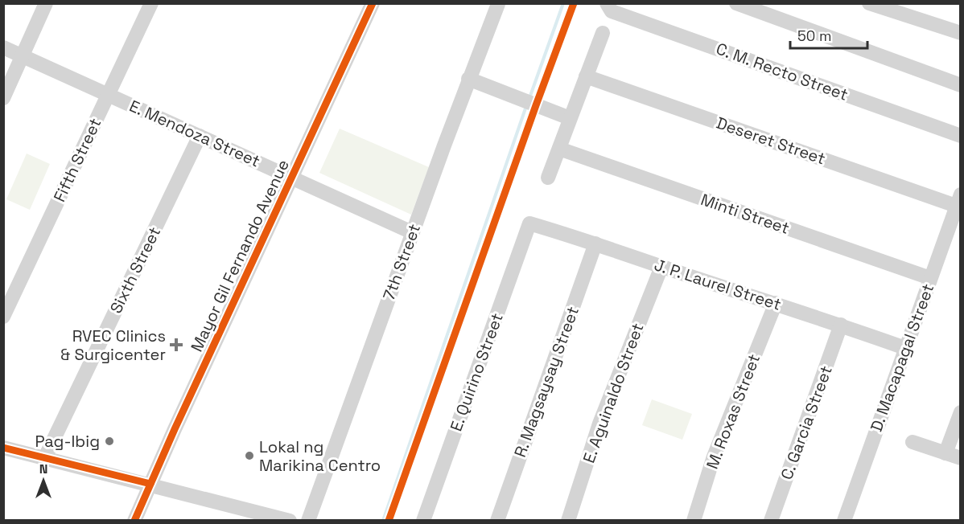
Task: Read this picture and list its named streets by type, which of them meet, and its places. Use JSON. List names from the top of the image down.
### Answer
{
  "streets": {
    "street": [
      "C. M. Recto Street",
      "E. Mendoza Street",
      "Deseret Street",
      "Fifth Street",
      "Minti Street",
      "Mayor Gil Fernando Avenue",
      "7th Street",
      "Sixth Street",
      "J. P. Laurel Street",
      "D. Macapagal Street",
      "E. Quirino Street",
      "R. Magsaysay Street",
      "E. Aguinaldo Street",
      "M. Roxas Street",
      "C. Garcia Street"
    ]
  },
  "crossings": [
    ["E. Mendoza Street", "Fifth Street"],
    ["E. Mendoza Street", "Mayor Gil Fernando Avenue"],
    ["E. Mendoza Street", "7th Street"],
    ["E. Mendoza Street", "Sixth Street"],
    ["Deseret Street", "D. Macapagal Street"],
    ["Minti Street", "D. Macapagal Street"],
    ["J. P. Laurel Street", "D. Macapagal Street"],
    ["J. P. Laurel Street", "E. Quirino Street"],
    ["J. P. Laurel Street", "R. Magsaysay Street"],
    ["J. P. Laurel Street", "E. Aguinaldo Street"],
    ["J. P. Laurel Street", "M. Roxas Street"],
    ["J. P. Laurel Street", "C. Garcia Street"]
  ],
  "places": {
    "health": ["RVEC Clinics & Surgicenter"],
    "other": ["Pag-Ibig", "Lokal ng Marikina Centro"]
  },
  "scale_bar": "50 m",
  "north": "top"
}
